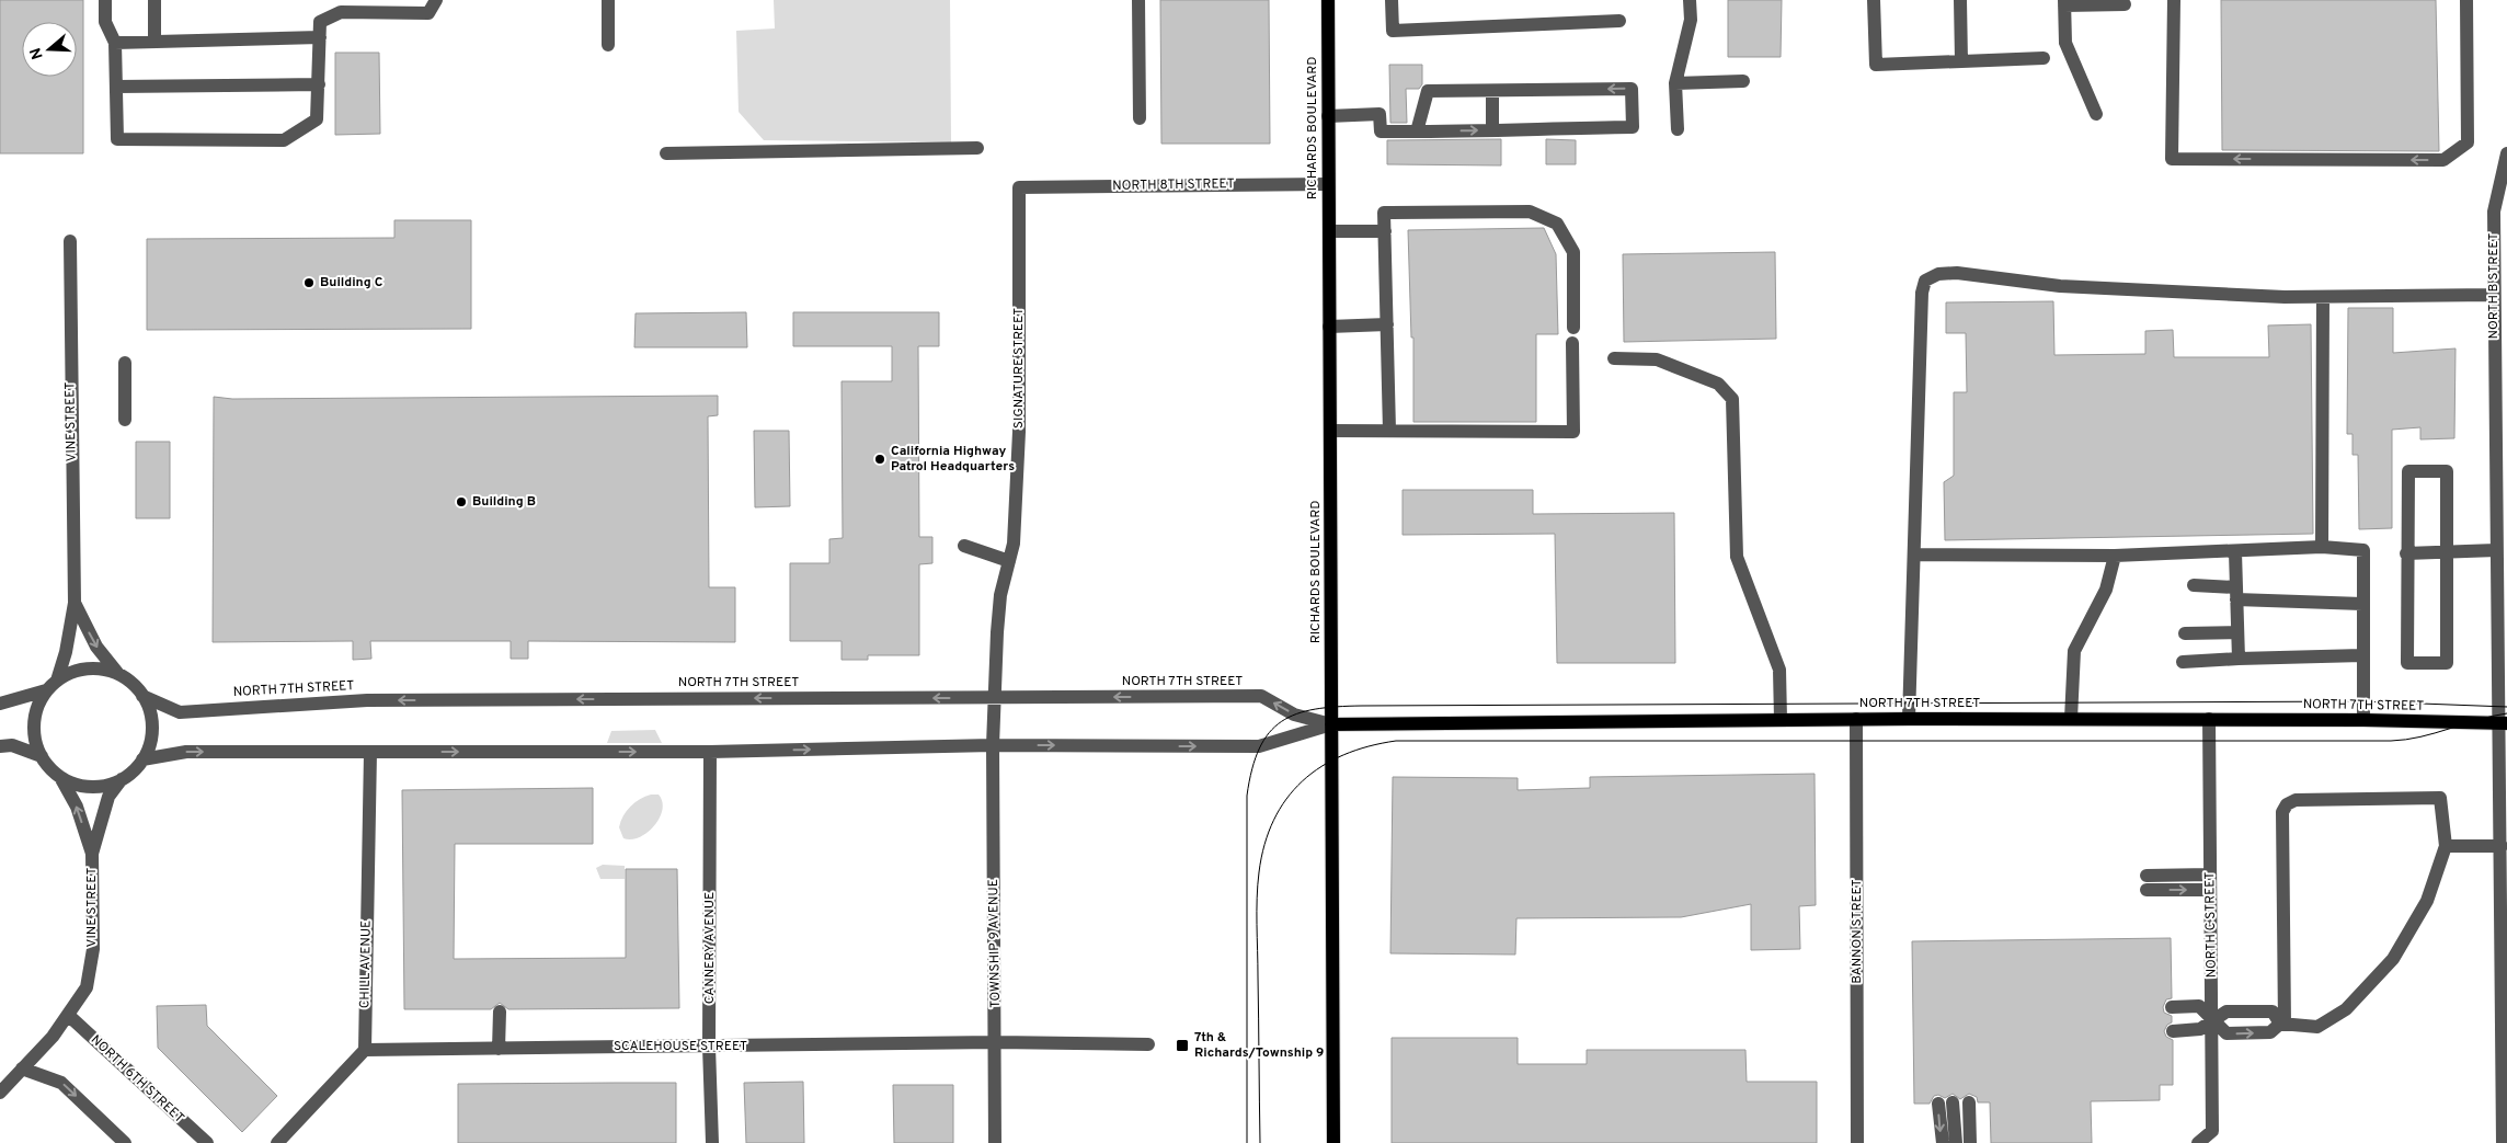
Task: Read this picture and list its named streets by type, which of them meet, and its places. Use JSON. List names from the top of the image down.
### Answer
{
  "streets": {
    "main road": ["RICHARDS BOULEVARD", "NORTH 7TH STREET"],
    "street": [
      "NORTH 8TH STREET",
      "NORTH B STREET",
      "SIGNATURE STREET",
      "VINE STREET",
      "NORTH C STREET",
      "BANNON STREET",
      "TOWNSHIP 9 AVENUE",
      "CANNERY AVENUE",
      "CHILL AVENUE",
      "SCALEHOUSE STREET",
      "NORTH 6TH STREET"
    ]
  },
  "crossings": [
    ["RICHARDS BOULEVARD", "NORTH 8TH STREET"],
    ["RICHARDS BOULEVARD", "NORTH 7TH STREET"],
    ["NORTH 8TH STREET", "SIGNATURE STREET"],
    ["NORTH B STREET", "NORTH 7TH STREET"],
    ["SIGNATURE STREET", "NORTH 7TH STREET"],
    ["SIGNATURE STREET", "TOWNSHIP 9 AVENUE"],
    ["VINE STREET", "NORTH 7TH STREET"],
    ["VINE STREET", "NORTH 6TH STREET"],
    ["NORTH 7TH STREET", "NORTH C STREET"],
    ["NORTH 7TH STREET", "BANNON STREET"],
    ["NORTH 7TH STREET", "TOWNSHIP 9 AVENUE"],
    ["NORTH 7TH STREET", "CANNERY AVENUE"],
    ["NORTH 7TH STREET", "CHILL AVENUE"],
    ["TOWNSHIP 9 AVENUE", "SCALEHOUSE STREET"],
    ["CANNERY AVENUE", "SCALEHOUSE STREET"],
    ["CHILL AVENUE", "SCALEHOUSE STREET"]
  ],
  "places": {
    "other": ["Building C", "California Highway Patrol Headquarters", "Building B"],
    "transit": ["7th & Richards/Township 9"]
  },
  "north": "left"
}
